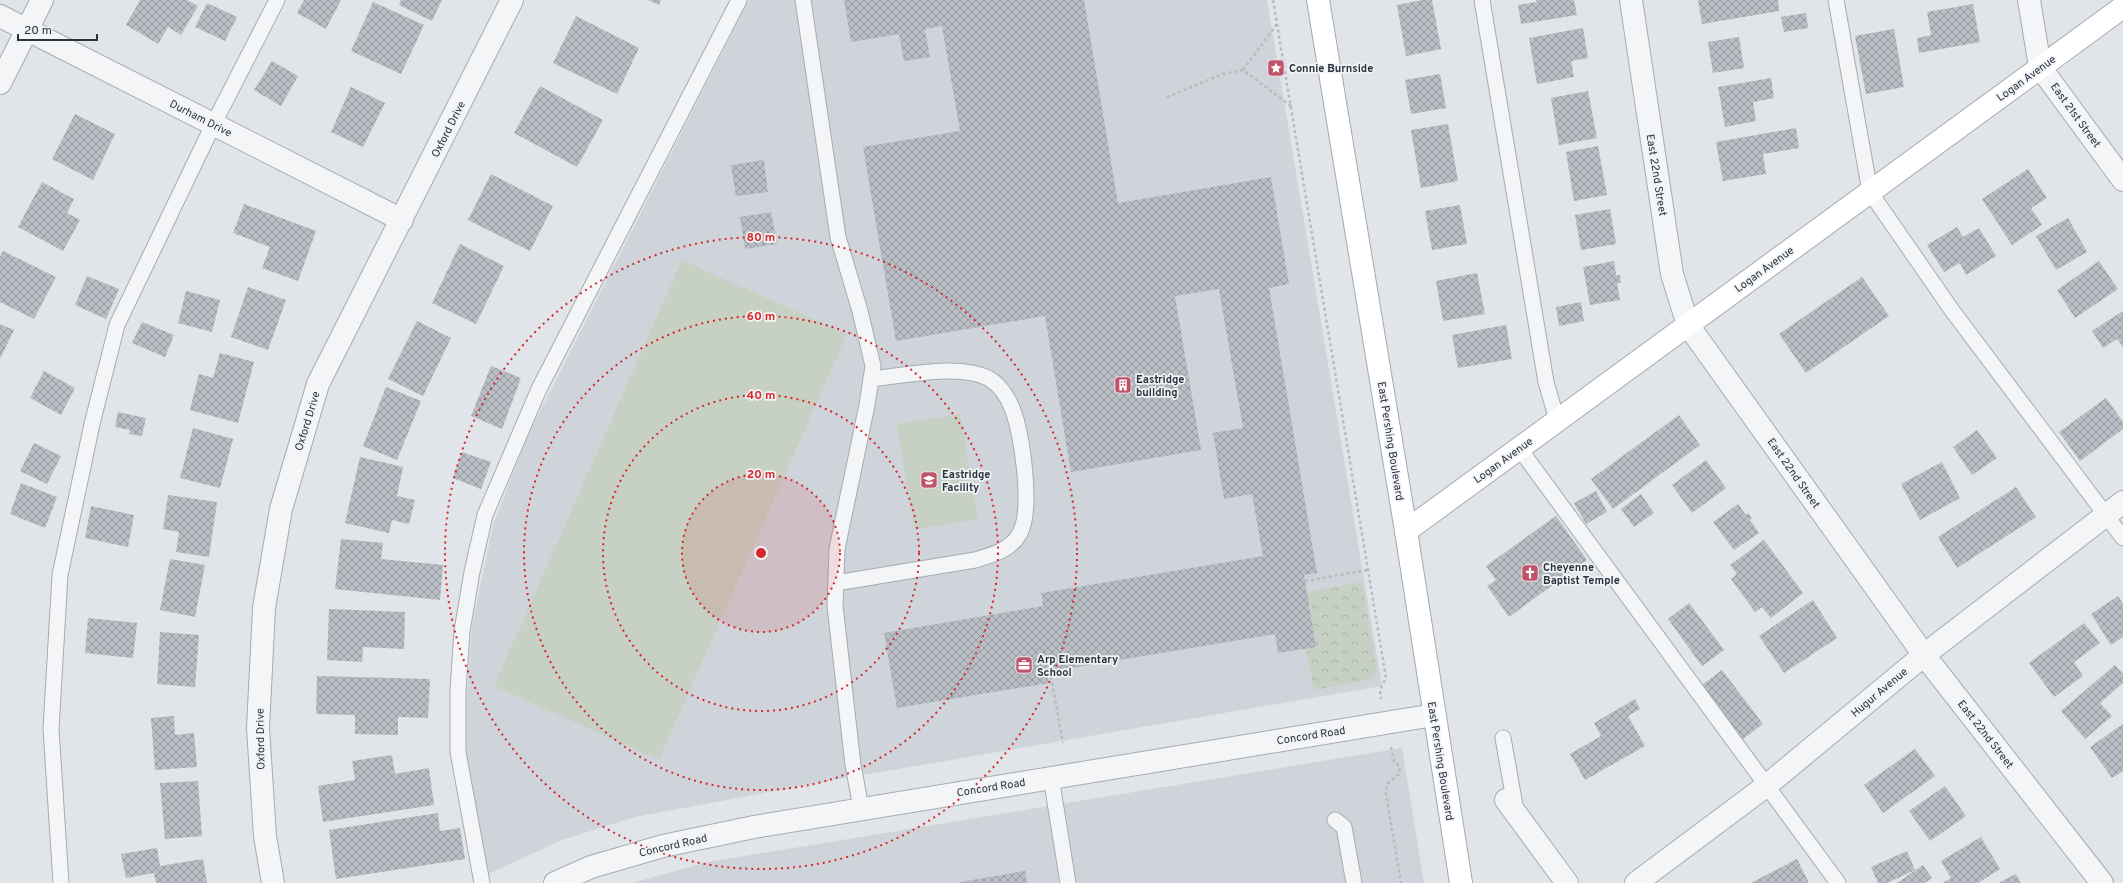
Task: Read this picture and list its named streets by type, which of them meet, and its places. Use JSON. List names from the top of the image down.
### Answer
{
  "streets": {
    "main road": ["Logan Avenue", "East Pershing Boulevard"],
    "street": [
      "East 21st Street",
      "Durham Drive",
      "Oxford Drive",
      "East 22nd Street",
      "Hugur Avenue",
      "Concord Road"
    ]
  },
  "crossings": [
    ["Logan Avenue", "East 21st Street"],
    ["Logan Avenue", "East 22nd Street"],
    ["Logan Avenue", "East Pershing Boulevard"],
    ["Durham Drive", "Oxford Drive"],
    ["East 22nd Street", "Hugur Avenue"],
    ["East Pershing Boulevard", "Concord Road"]
  ],
  "places": {
    "place": ["Connie Burnside"],
    "building": ["Eastridge building"],
    "school or university": ["Eastridge Facility"],
    "church": ["Cheyenne Baptist Temple"],
    "office": ["Arp Elementary School"]
  },
  "scale_bar": "20 m",
  "rings": [
    "80 m",
    "60 m",
    "40 m",
    "20 m"
  ]
}
